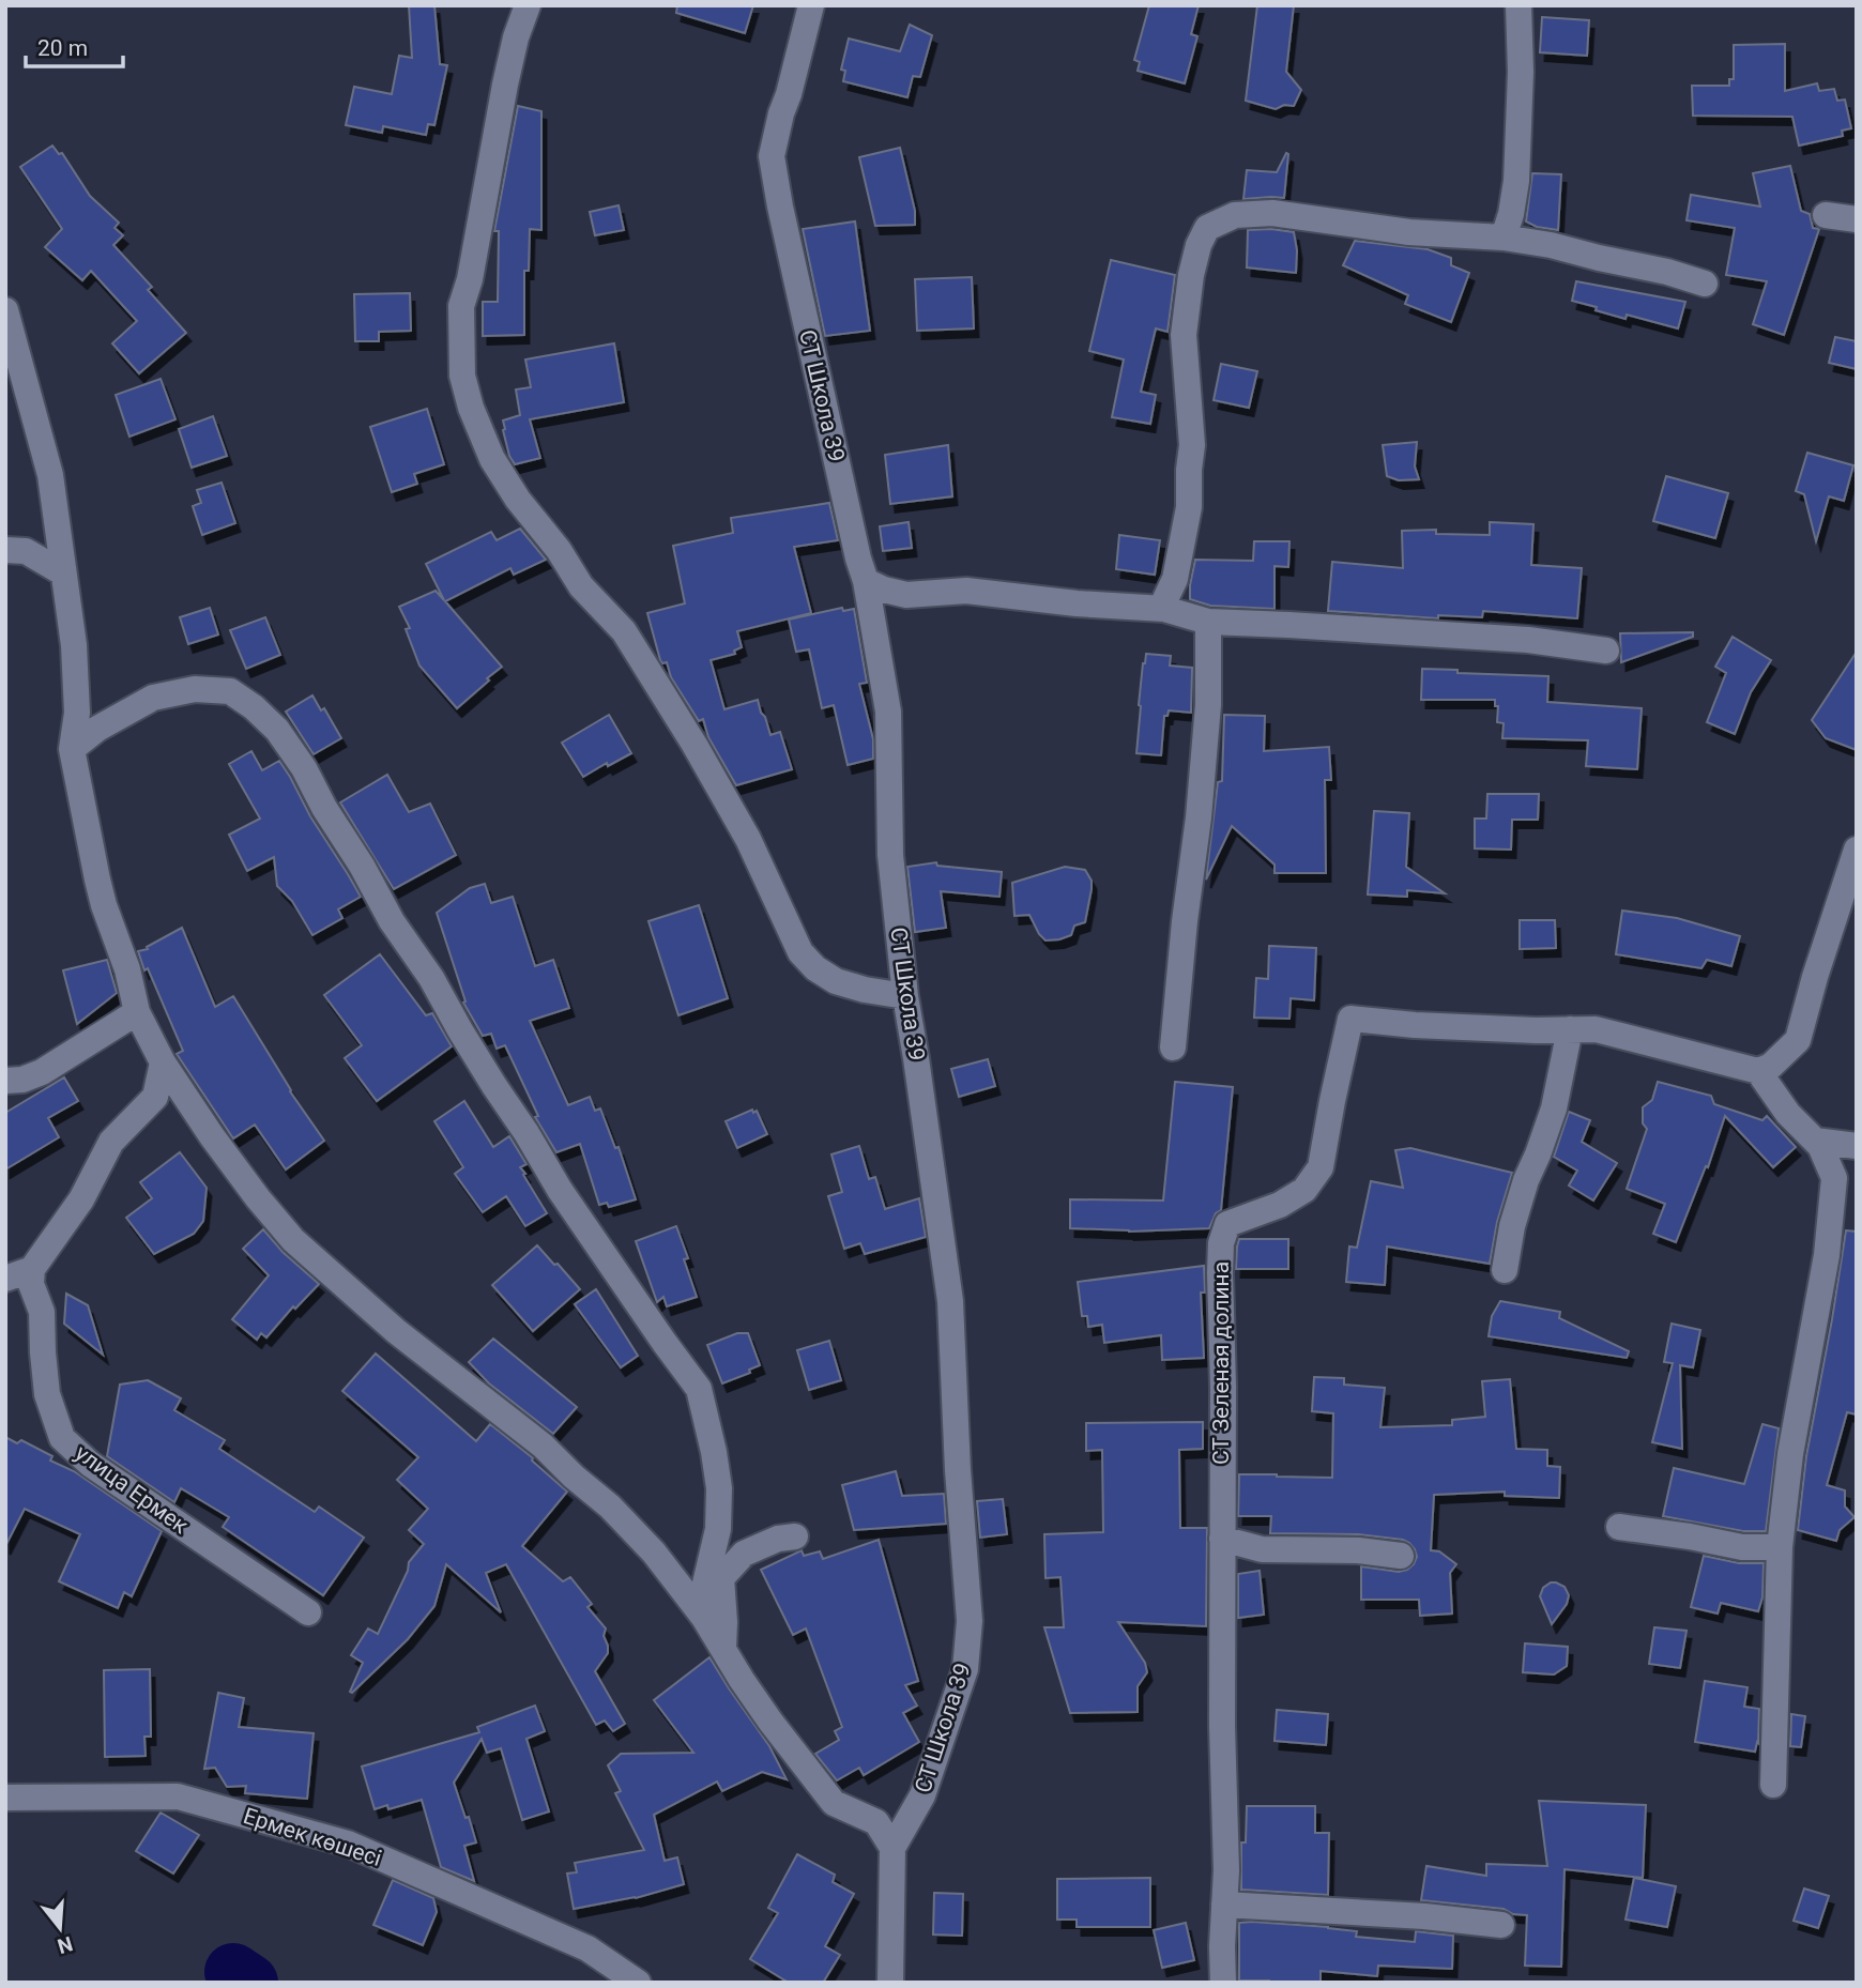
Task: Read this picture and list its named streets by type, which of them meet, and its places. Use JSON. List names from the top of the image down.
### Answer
{
  "streets": {
    "street": [
      "СТ Школа 39",
      "СТ Зеленая долина",
      "улица Ермек",
      "Ермек көшесі"
    ]
  },
  "scale_bar": "20 m",
  "north": "bottom"
}
